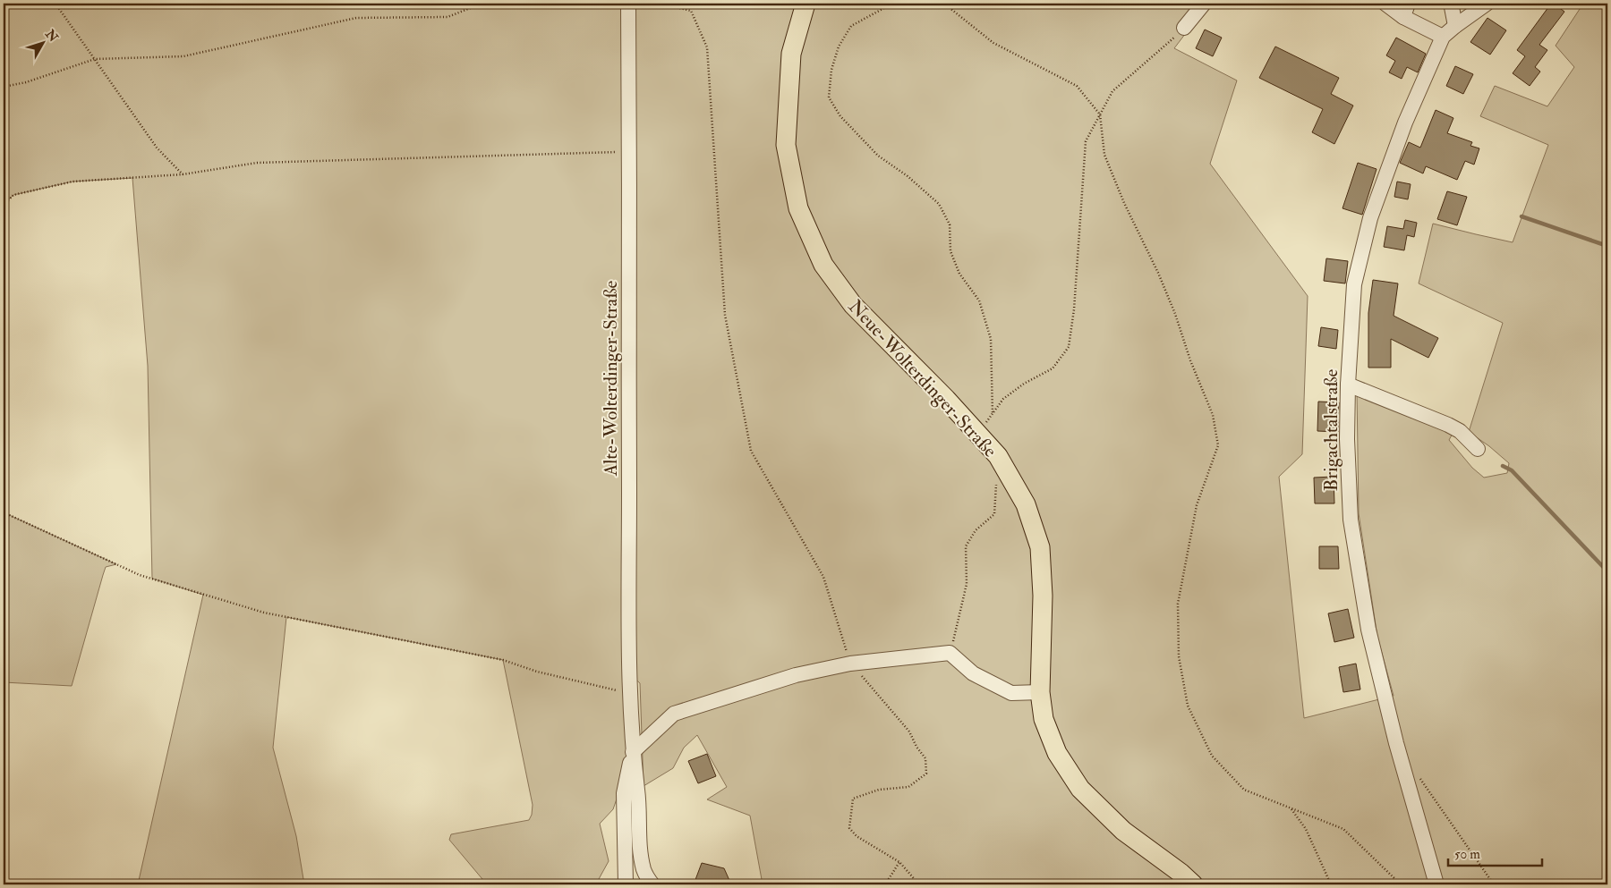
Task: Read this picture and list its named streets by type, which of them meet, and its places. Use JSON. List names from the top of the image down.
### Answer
{
  "streets": {
    "main road": ["Neue-Wolterdinger-Straße"],
    "street": ["Alte-Wolterdinger-Straße", "Brigachtalstraße"]
  },
  "scale_bar": "50 m",
  "north": "top right"
}
